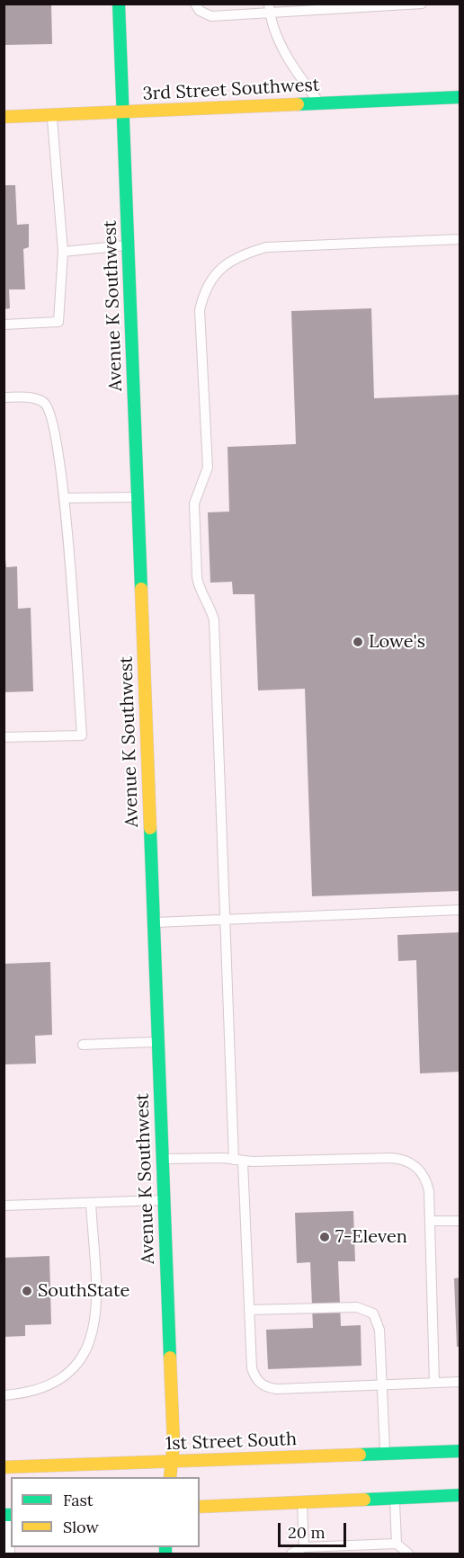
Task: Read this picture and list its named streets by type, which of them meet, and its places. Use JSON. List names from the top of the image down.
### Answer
{
  "streets": {
    "main road": ["3rd Street Southwest", "Avenue K Southwest", "1st Street South"]
  },
  "crossings": [
    ["3rd Street Southwest", "Avenue K Southwest"],
    ["Avenue K Southwest", "1st Street South"]
  ],
  "places": ["Lowe's", "7-Eleven", "SouthState"],
  "legend": ["Fast", "Slow"],
  "scale_bar": "20 m"
}
